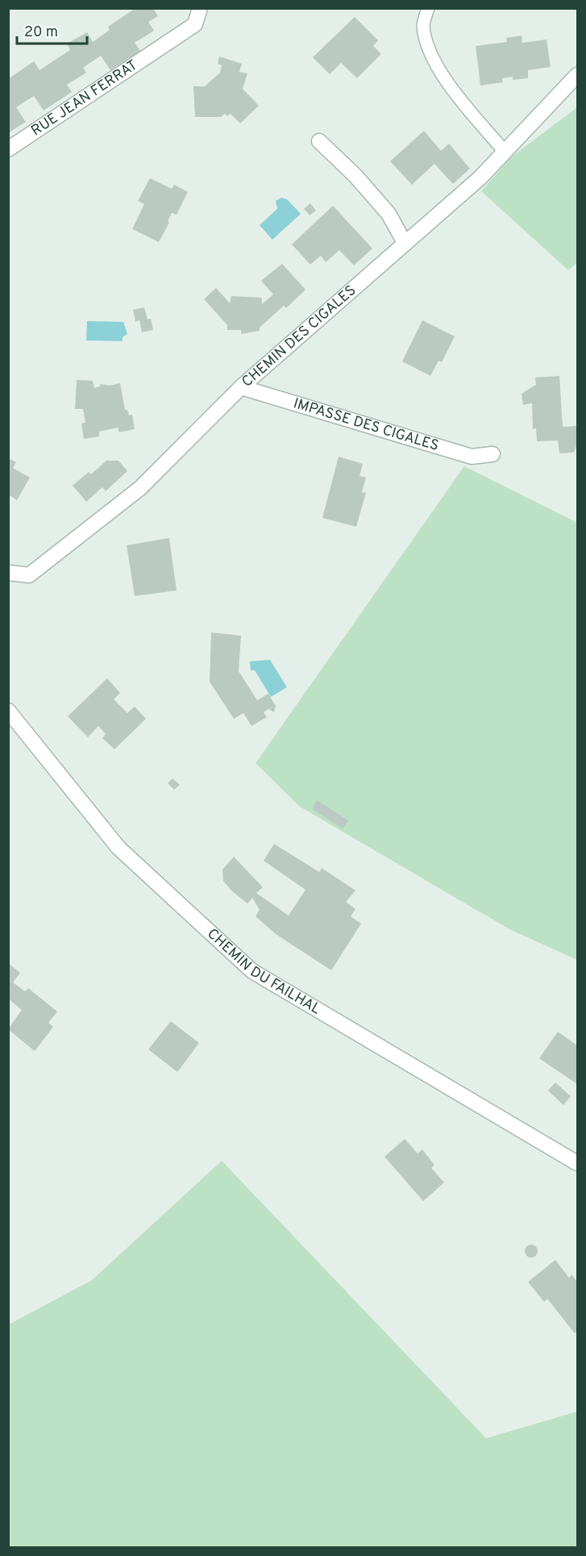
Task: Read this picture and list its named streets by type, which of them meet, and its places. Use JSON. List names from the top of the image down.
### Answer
{
  "streets": {
    "street": [
      "RUE JEAN FERRAT",
      "CHEMIN DES CIGALES",
      "IMPASSE DES CIGALES",
      "CHEMIN DU FAILHAL"
    ]
  },
  "crossings": [
    ["CHEMIN DES CIGALES", "IMPASSE DES CIGALES"]
  ],
  "scale_bar": "20 m"
}
